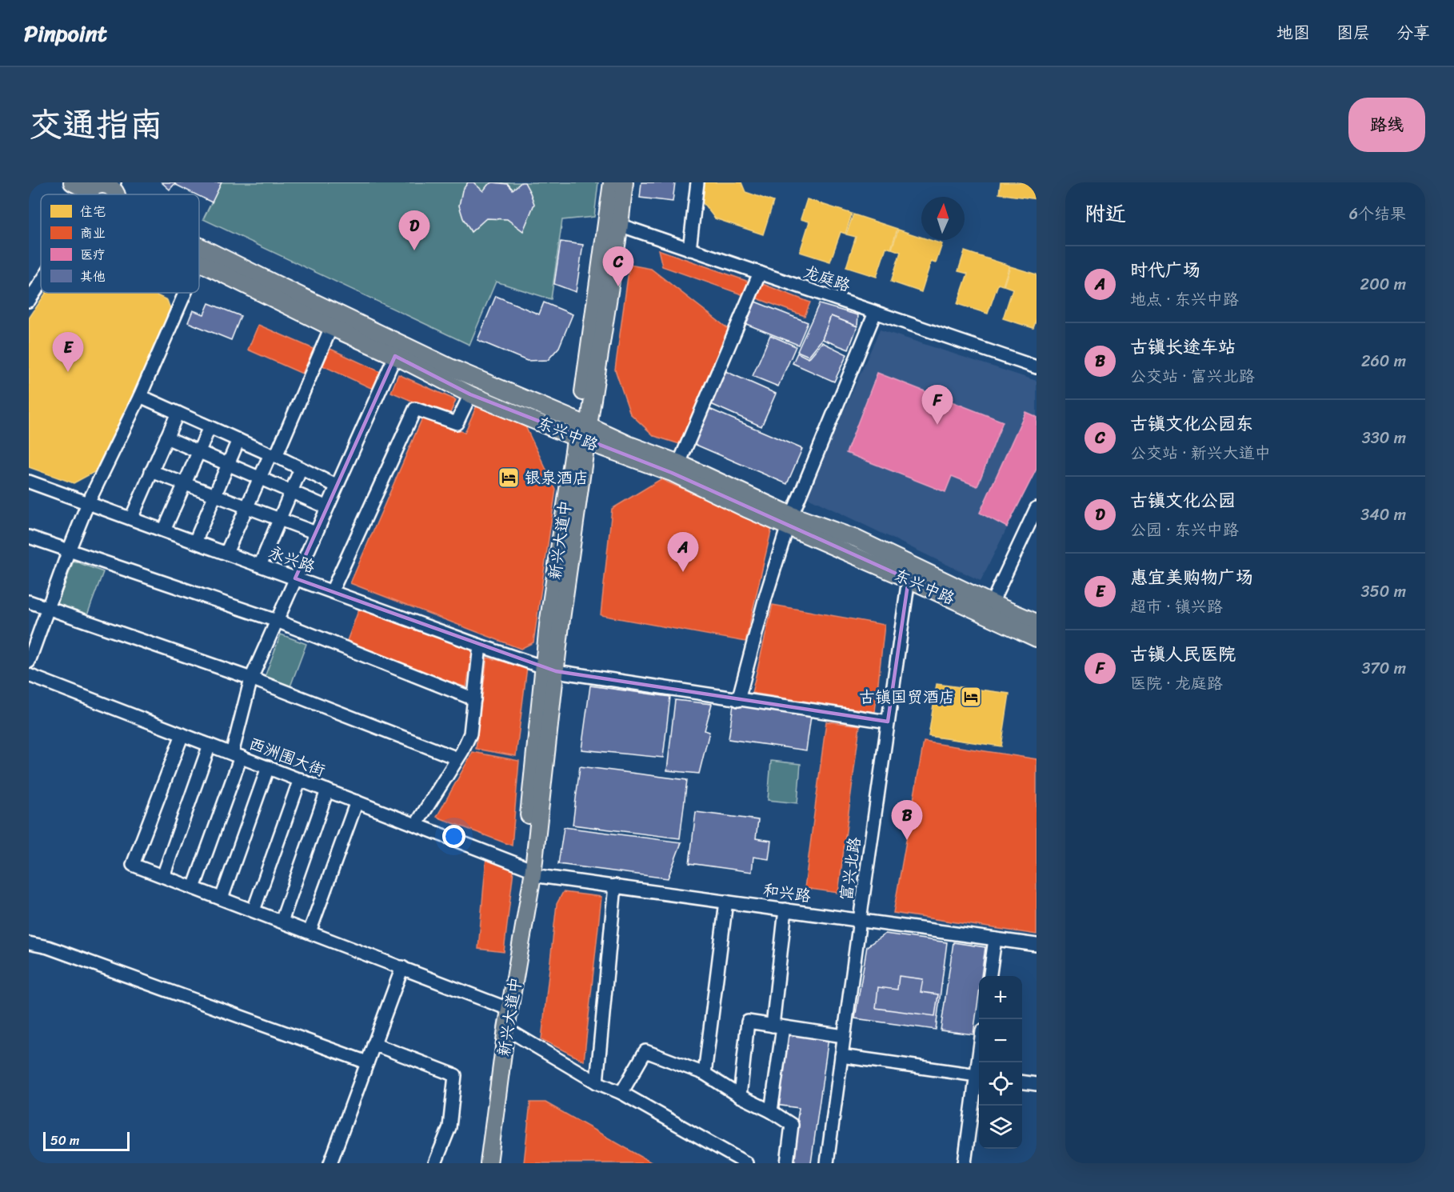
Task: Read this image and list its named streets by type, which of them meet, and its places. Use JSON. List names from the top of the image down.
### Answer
{
  "streets": {
    "main road": ["东兴中路", "新兴大道中"],
    "street": [
      "龙庭路",
      "永兴路",
      "西洲围大街",
      "富兴北路",
      "和兴路"
    ]
  },
  "crossings": [
    ["龙庭路", "新兴大道中"],
    ["东兴中路", "新兴大道中"],
    ["东兴中路", "富兴北路"],
    ["新兴大道中", "永兴路"],
    ["新兴大道中", "西洲围大街"],
    ["新兴大道中", "和兴路"],
    ["永兴路", "富兴北路"],
    ["西洲围大街", "和兴路"],
    ["富兴北路", "和兴路"]
  ],
  "places": {
    "hotel": ["银泉酒店", "古镇国贸酒店"]
  },
  "legend": [
    "住宅",
    "商业",
    "医疗",
    "其他"
  ],
  "scale_bar": "50 m",
  "north": "top",
  "page": {
    "header": "Pinpoint",
    "nav": ["地图", "图层", "分享"],
    "title": "交通指南",
    "buttons": "路线",
    "heading": ["附近", "6个结果"],
    "pins": [
      "D",
      "C",
      "E",
      "F",
      "A",
      "B"
    ],
    "list": [
      {
        "mark": "A",
        "name": "时代广场",
        "note": "地点 · 东兴中路",
        "value": "200 m"
      },
      {
        "mark": "B",
        "name": "古镇长途车站",
        "note": "公交站 · 富兴北路",
        "value": "260 m"
      },
      {
        "mark": "C",
        "name": "古镇文化公园东",
        "note": "公交站 · 新兴大道中",
        "value": "330 m"
      },
      {
        "mark": "D",
        "name": "古镇文化公园",
        "note": "公园 · 东兴中路",
        "value": "340 m"
      },
      {
        "mark": "E",
        "name": "惠宜美购物广场",
        "note": "超市 · 镇兴路",
        "value": "350 m"
      },
      {
        "mark": "F",
        "name": "古镇人民医院",
        "note": "医院 · 龙庭路",
        "value": "370 m"
      }
    ],
    "map_buttons": ["+", "−"],
    "scale": "50 m"
  }
}
